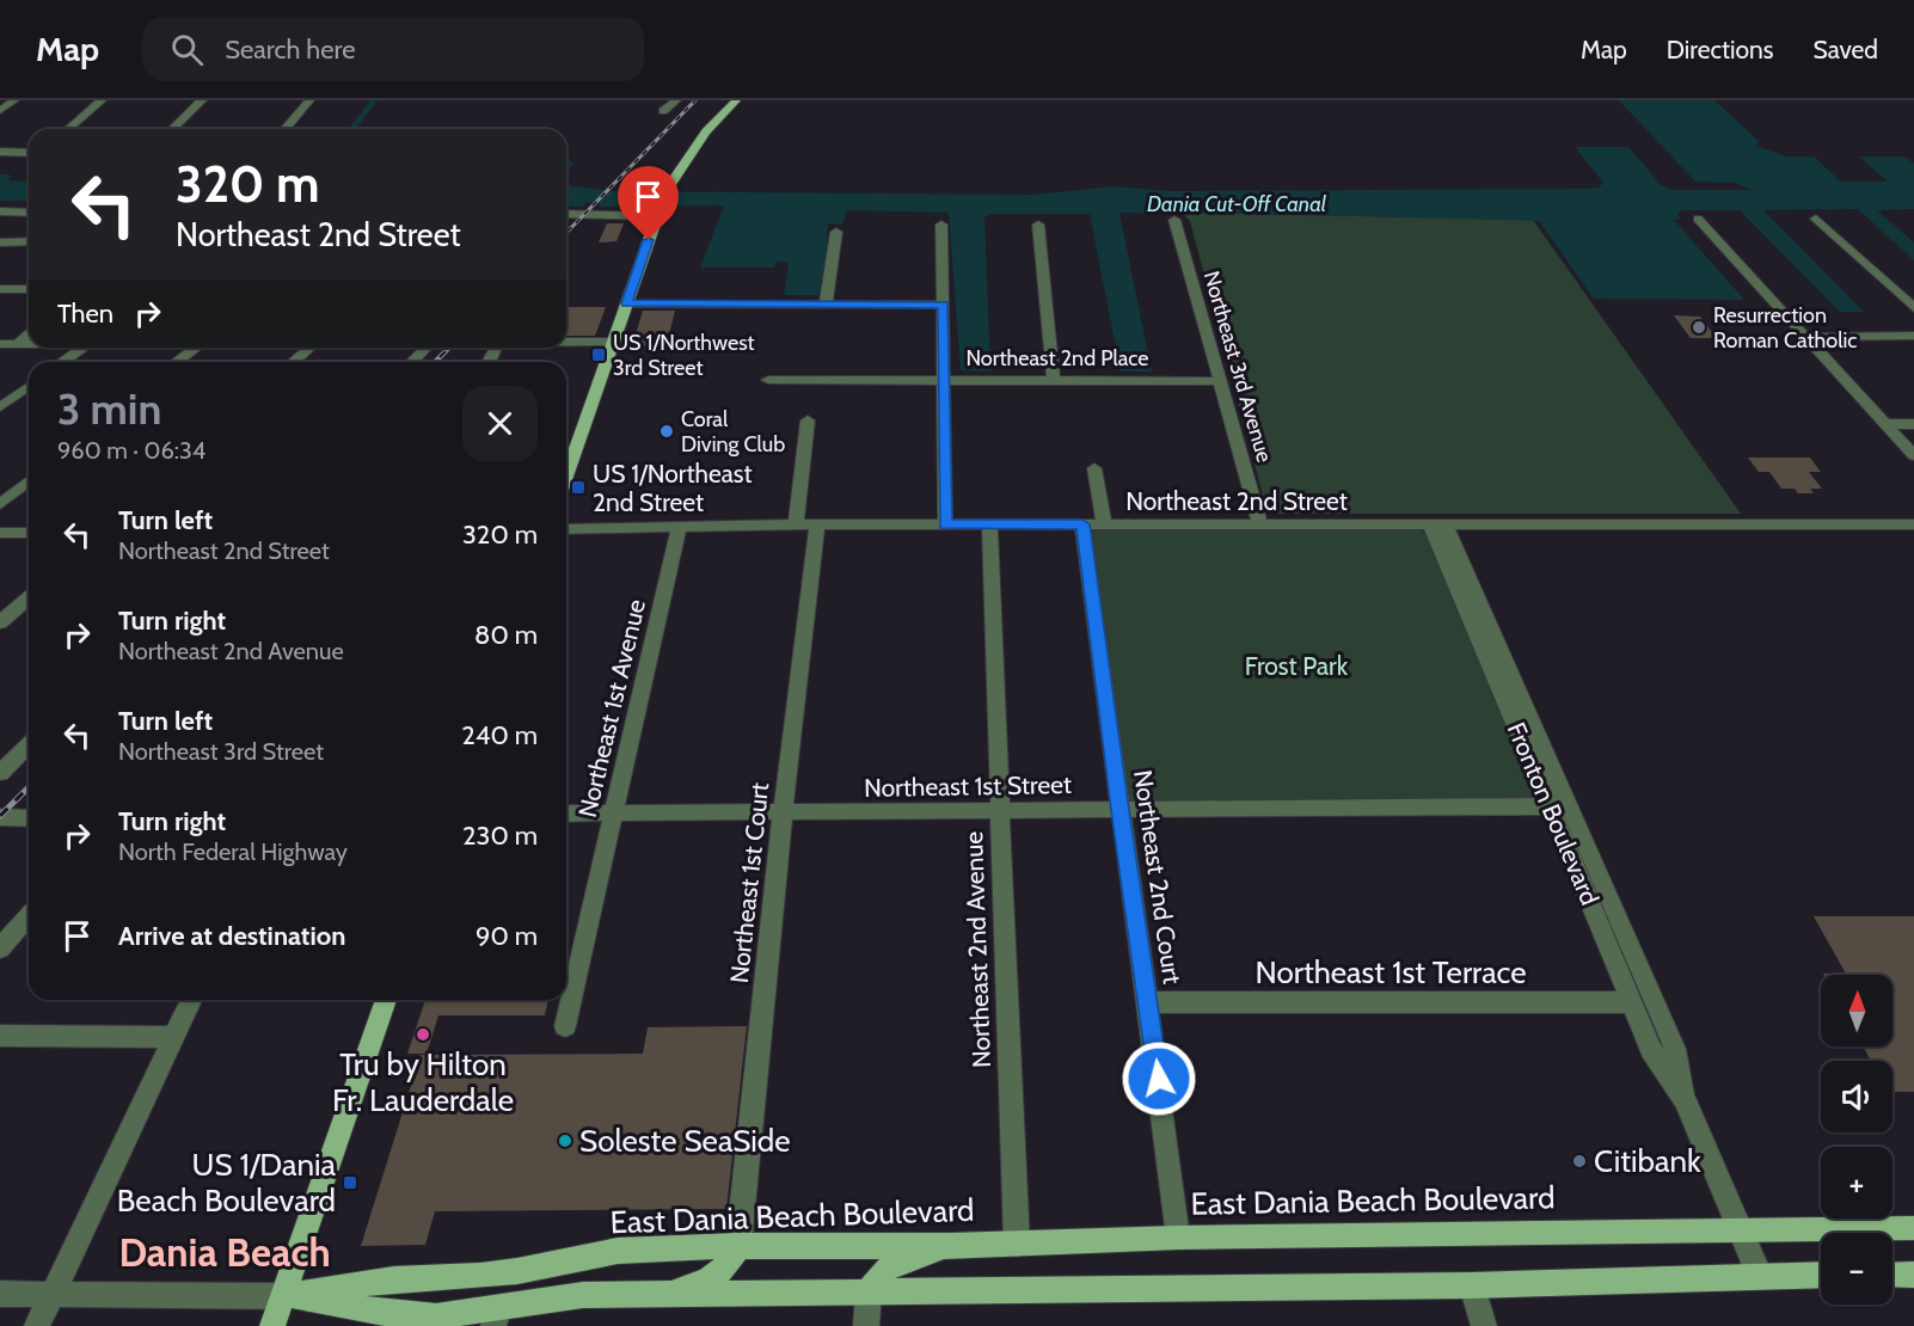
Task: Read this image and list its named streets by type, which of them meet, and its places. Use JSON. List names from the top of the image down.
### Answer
{
  "streets": {
    "main road": ["East Dania Beach Boulevard"],
    "street": [
      "Northeast 2nd Place",
      "Northeast 3rd Avenue",
      "Northeast 2nd Street",
      "Northeast 1st Avenue",
      "Northeast 1st Street",
      "Fronton Boulevard",
      "Northeast 2nd Court",
      "Northeast 1st Court",
      "Northeast 2nd Avenue",
      "Northeast 1st Terrace"
    ]
  },
  "crossings": [
    ["Northeast 2nd Place", "Northeast 3rd Avenue"],
    ["Northeast 3rd Avenue", "Northeast 2nd Street"],
    ["Northeast 2nd Street", "Northeast 1st Avenue"],
    ["Northeast 2nd Street", "Fronton Boulevard"],
    ["Northeast 2nd Street", "Northeast 2nd Court"],
    ["Northeast 2nd Street", "Northeast 1st Court"],
    ["Northeast 2nd Street", "Northeast 2nd Avenue"],
    ["Northeast 1st Avenue", "Northeast 1st Street"],
    ["Northeast 1st Street", "Fronton Boulevard"],
    ["Northeast 1st Street", "Northeast 2nd Court"],
    ["Northeast 1st Street", "Northeast 1st Court"],
    ["Northeast 1st Street", "Northeast 2nd Avenue"],
    ["Fronton Boulevard", "Northeast 1st Terrace"],
    ["Fronton Boulevard", "East Dania Beach Boulevard"],
    ["Northeast 2nd Court", "Northeast 1st Terrace"],
    ["Northeast 2nd Court", "East Dania Beach Boulevard"],
    ["Northeast 1st Court", "East Dania Beach Boulevard"],
    ["Northeast 2nd Avenue", "East Dania Beach Boulevard"]
  ],
  "districts": ["Dania Beach"],
  "water": ["Dania Cut-Off Canal"],
  "parks": ["Frost Park"],
  "places": {
    "other": [
      "Resurrection Roman Catholic",
      "Coral Diving Club",
      "Tru by Hilton Fr. Lauderdale",
      "Soleste SeaSide",
      "Citibank"
    ],
    "transit": ["US 1/Northwest 3rd Street", "US 1/Northeast 2nd Street", "US 1/Dania Beach Boulevard"]
  },
  "north": "top",
  "page": {
    "header": "Map",
    "search": "Search here",
    "nav": ["Map", "Directions", "Saved"],
    "turn": ["320 m", "Northeast 2nd Street"],
    "then": "Then",
    "heading": ["3 min", "960 m · 06:34"],
    "list": [
      {
        "name": "Turn left",
        "note": "Northeast 2nd Street",
        "value": "320 m"
      },
      {
        "name": "Turn right",
        "note": "Northeast 2nd Avenue",
        "value": "80 m"
      },
      {
        "name": "Turn left",
        "note": "Northeast 3rd Street",
        "value": "240 m"
      },
      {
        "name": "Turn right",
        "note": "North Federal Highway",
        "value": "230 m"
      },
      {
        "name": "Arrive at destination",
        "value": "90 m"
      }
    ],
    "map_buttons": ["+", "−"]
  }
}
